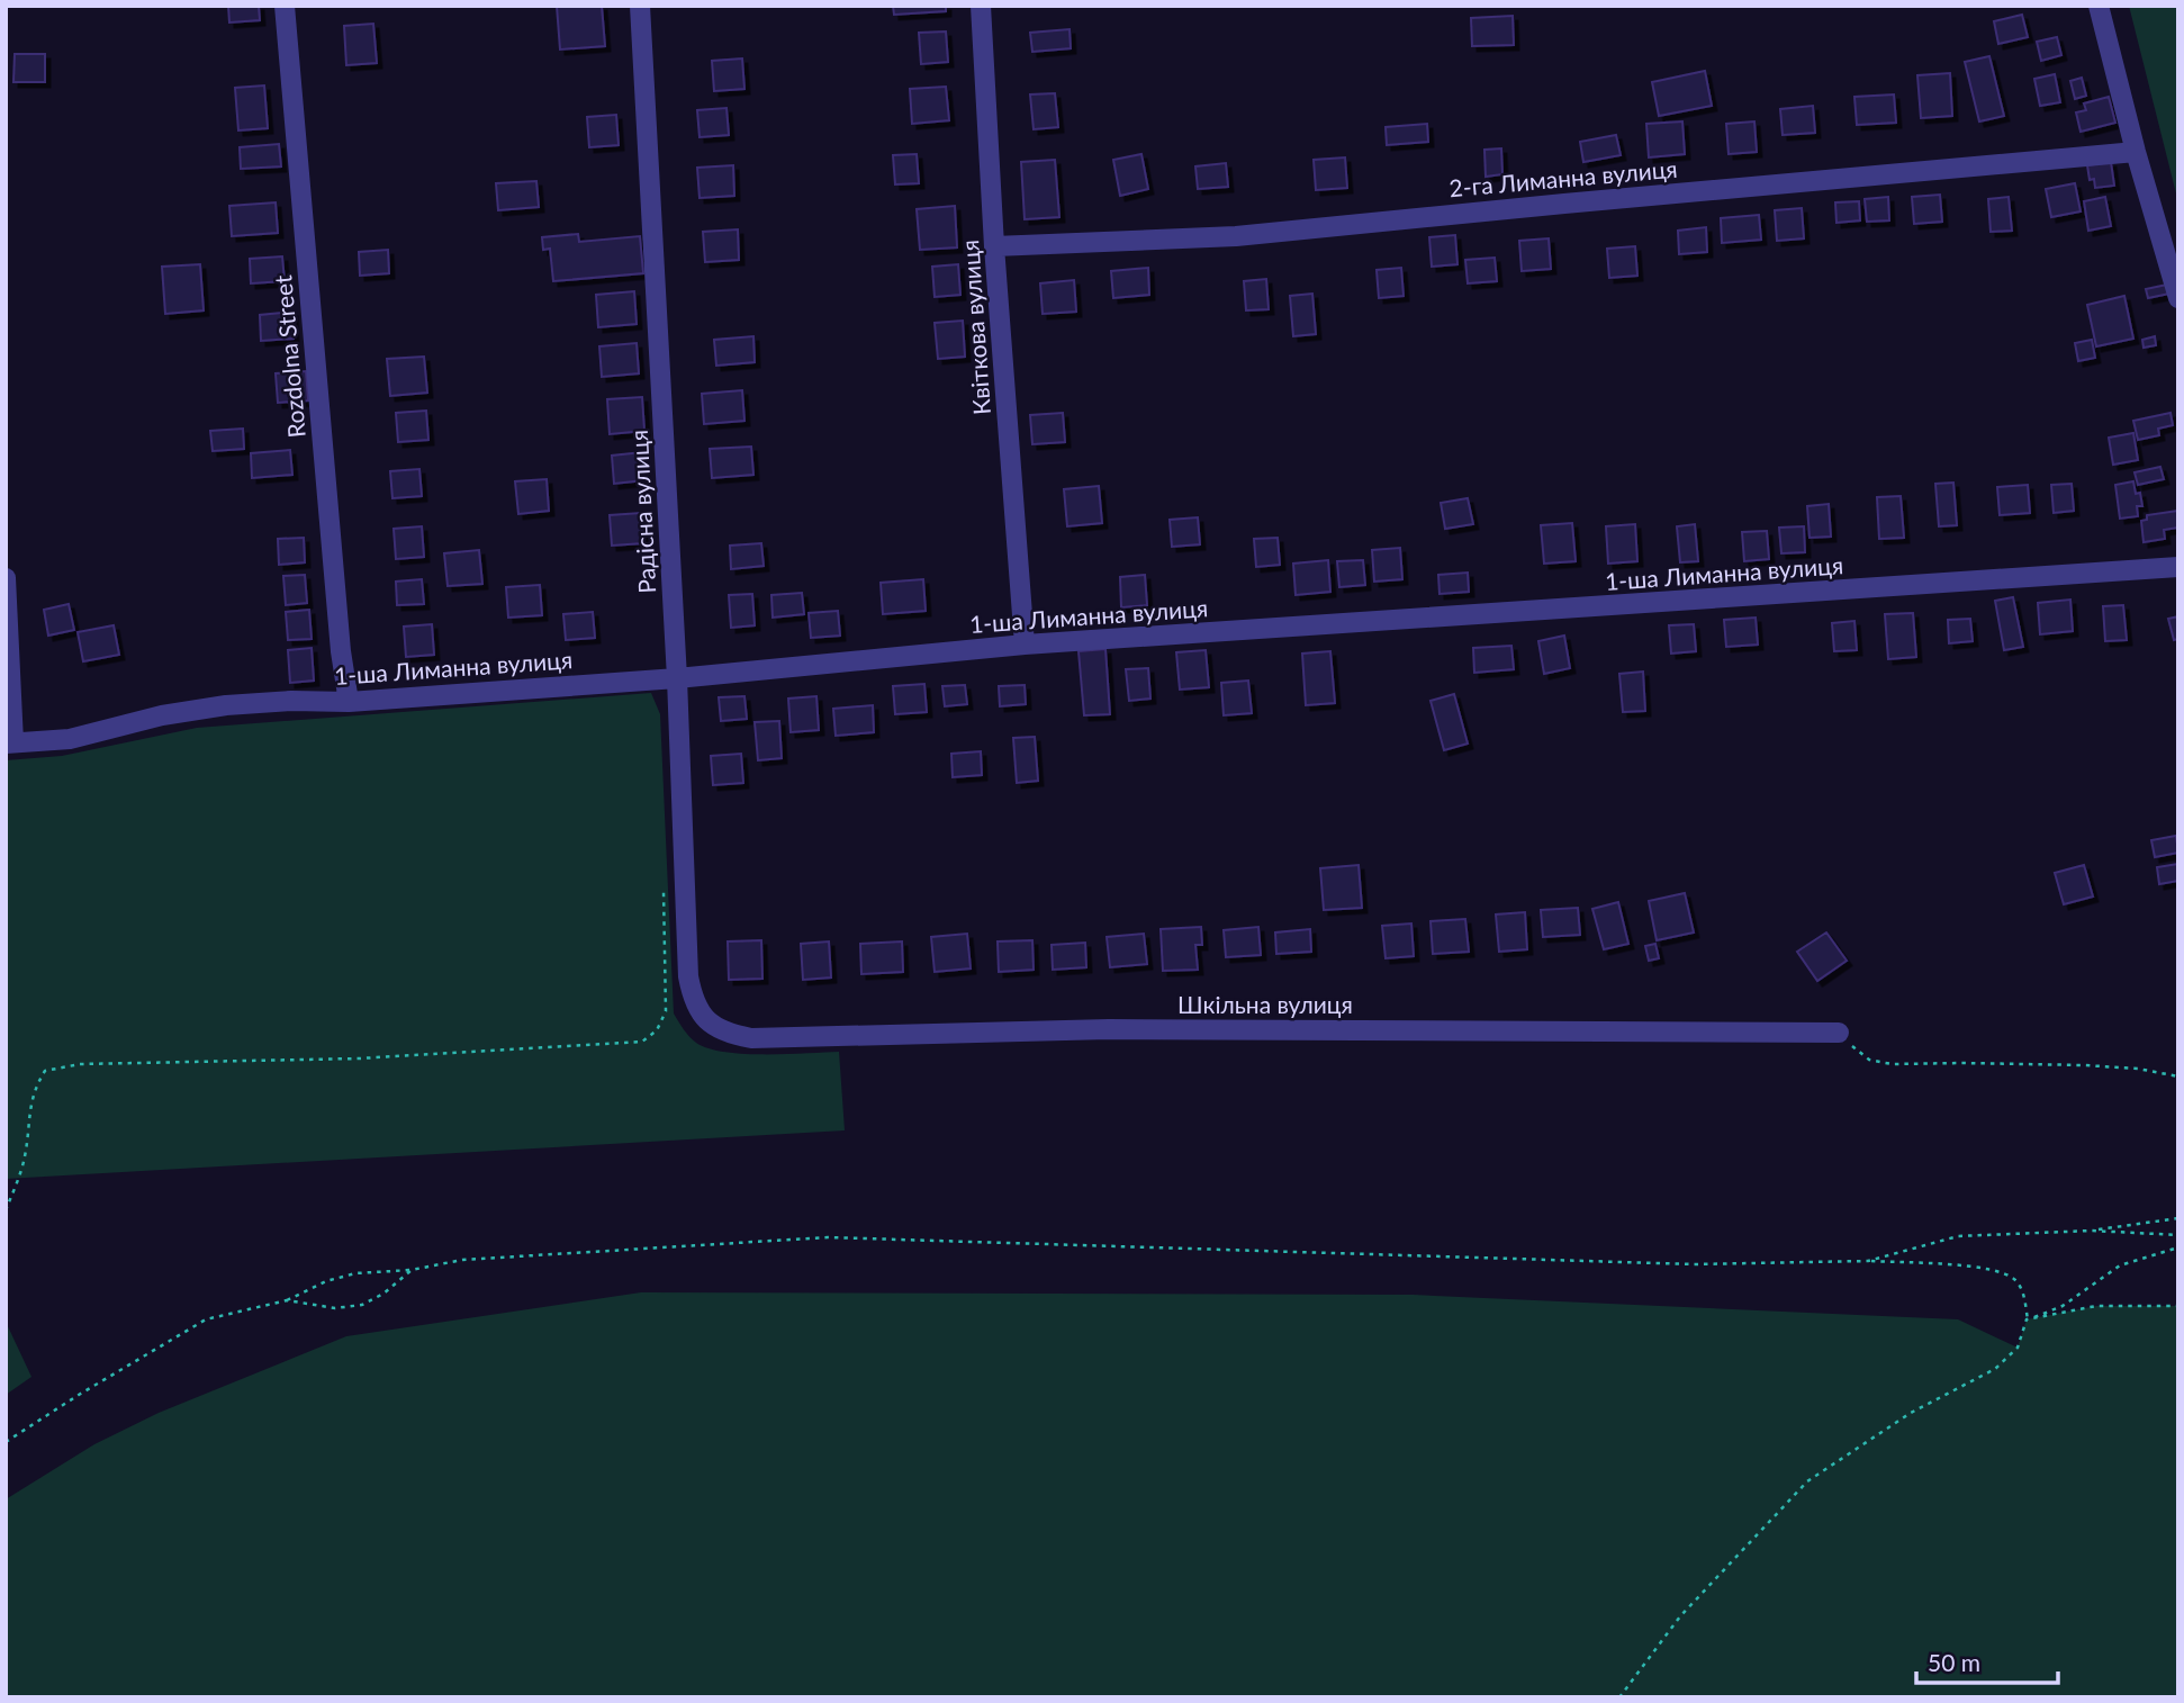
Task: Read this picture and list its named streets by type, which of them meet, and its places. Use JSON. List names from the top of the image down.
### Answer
{
  "streets": {
    "street": [
      "2-га Лиманна вулиця",
      "Квіткова вулиця",
      "Rozdolna Street",
      "Радісна вулиця",
      "1-ша Лиманна вулиця",
      "Шкільна вулиця"
    ]
  },
  "crossings": [
    ["2-га Лиманна вулиця", "Квіткова вулиця"],
    ["Квіткова вулиця", "1-ша Лиманна вулиця"],
    ["Rozdolna Street", "1-ша Лиманна вулиця"],
    ["Радісна вулиця", "1-ша Лиманна вулиця"],
    ["Радісна вулиця", "Шкільна вулиця"]
  ],
  "scale_bar": "50 m"
}
